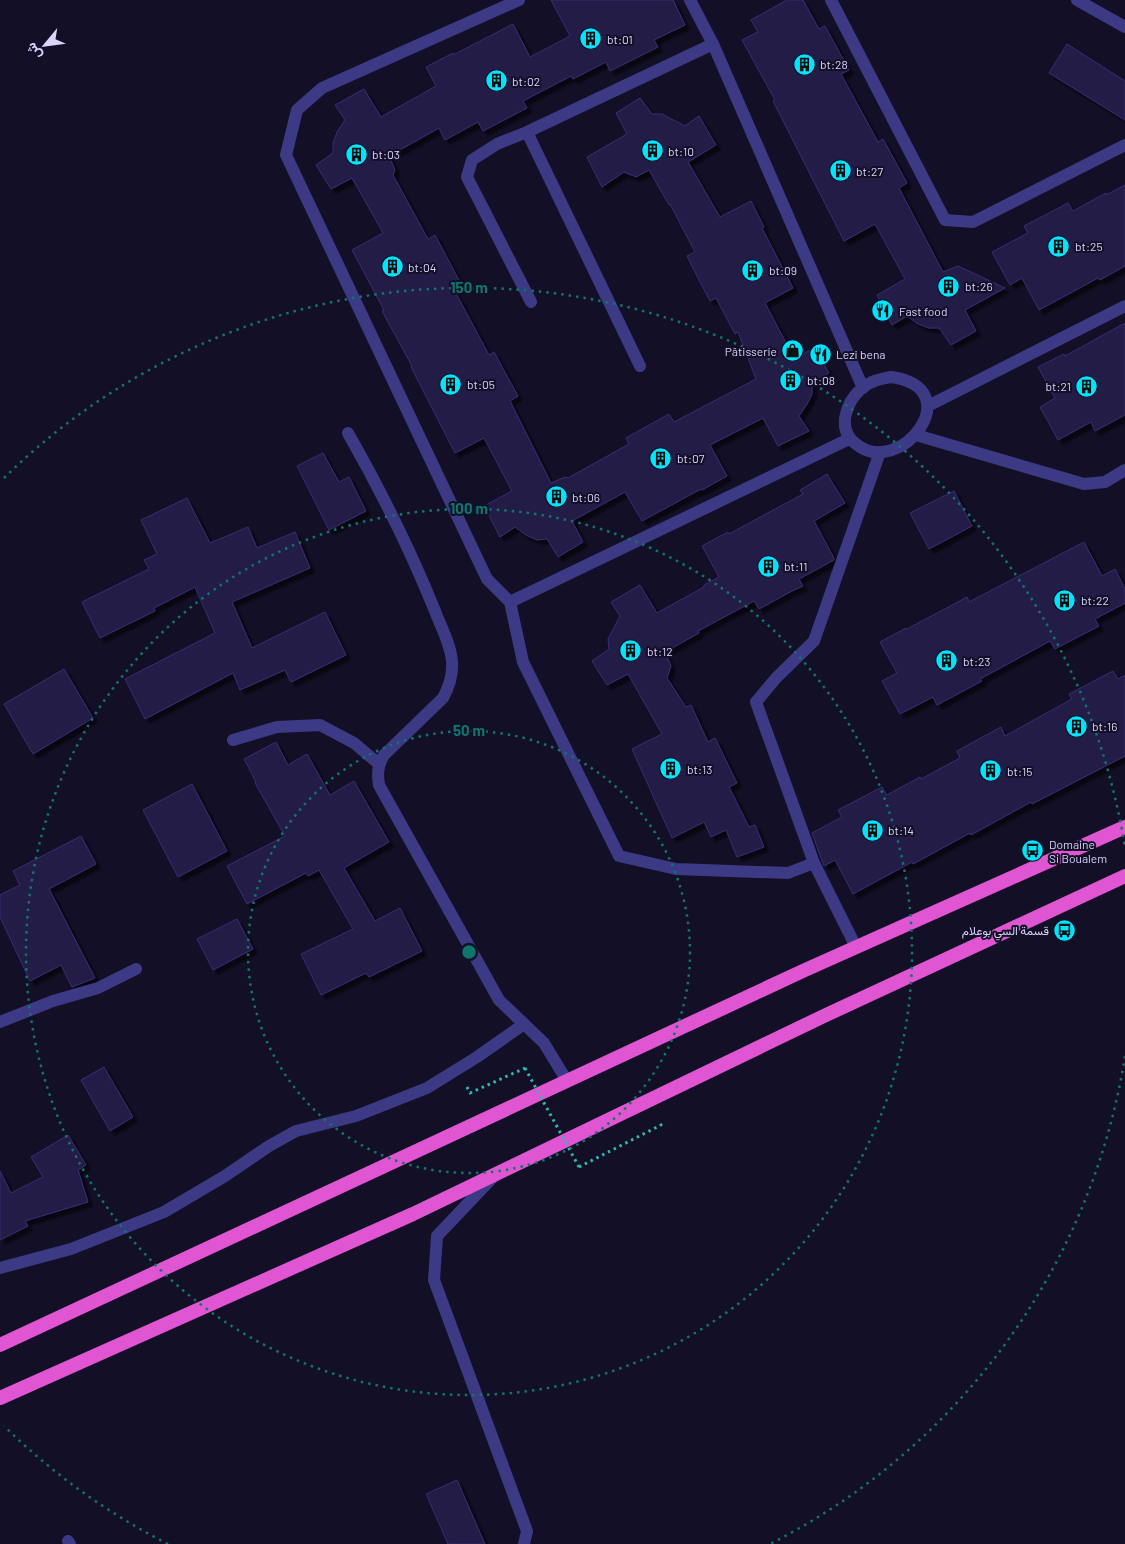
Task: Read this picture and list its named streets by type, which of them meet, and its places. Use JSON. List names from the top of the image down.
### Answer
{
  "places": {
    "building": [
      "bt:01",
      "bt:28",
      "bt:02",
      "bt:10",
      "bt:03",
      "bt:27",
      "bt:25",
      "bt:04",
      "bt:09",
      "bt:26",
      "bt:08",
      "bt:05",
      "bt:21",
      "bt:07",
      "bt:06",
      "bt:11",
      "bt:22",
      "bt:12",
      "bt:23",
      "bt:16",
      "bt:13",
      "bt:15",
      "bt:14"
    ],
    "restaurant": ["Fast food", "Lezi bena"],
    "shop": ["Pâtisserie"],
    "bus stop": ["Domaine Si Boualem", "قسمة السي بوعلام"]
  },
  "north": "bottom left",
  "rings": ["150 m", "100 m", "50 m"]
}
